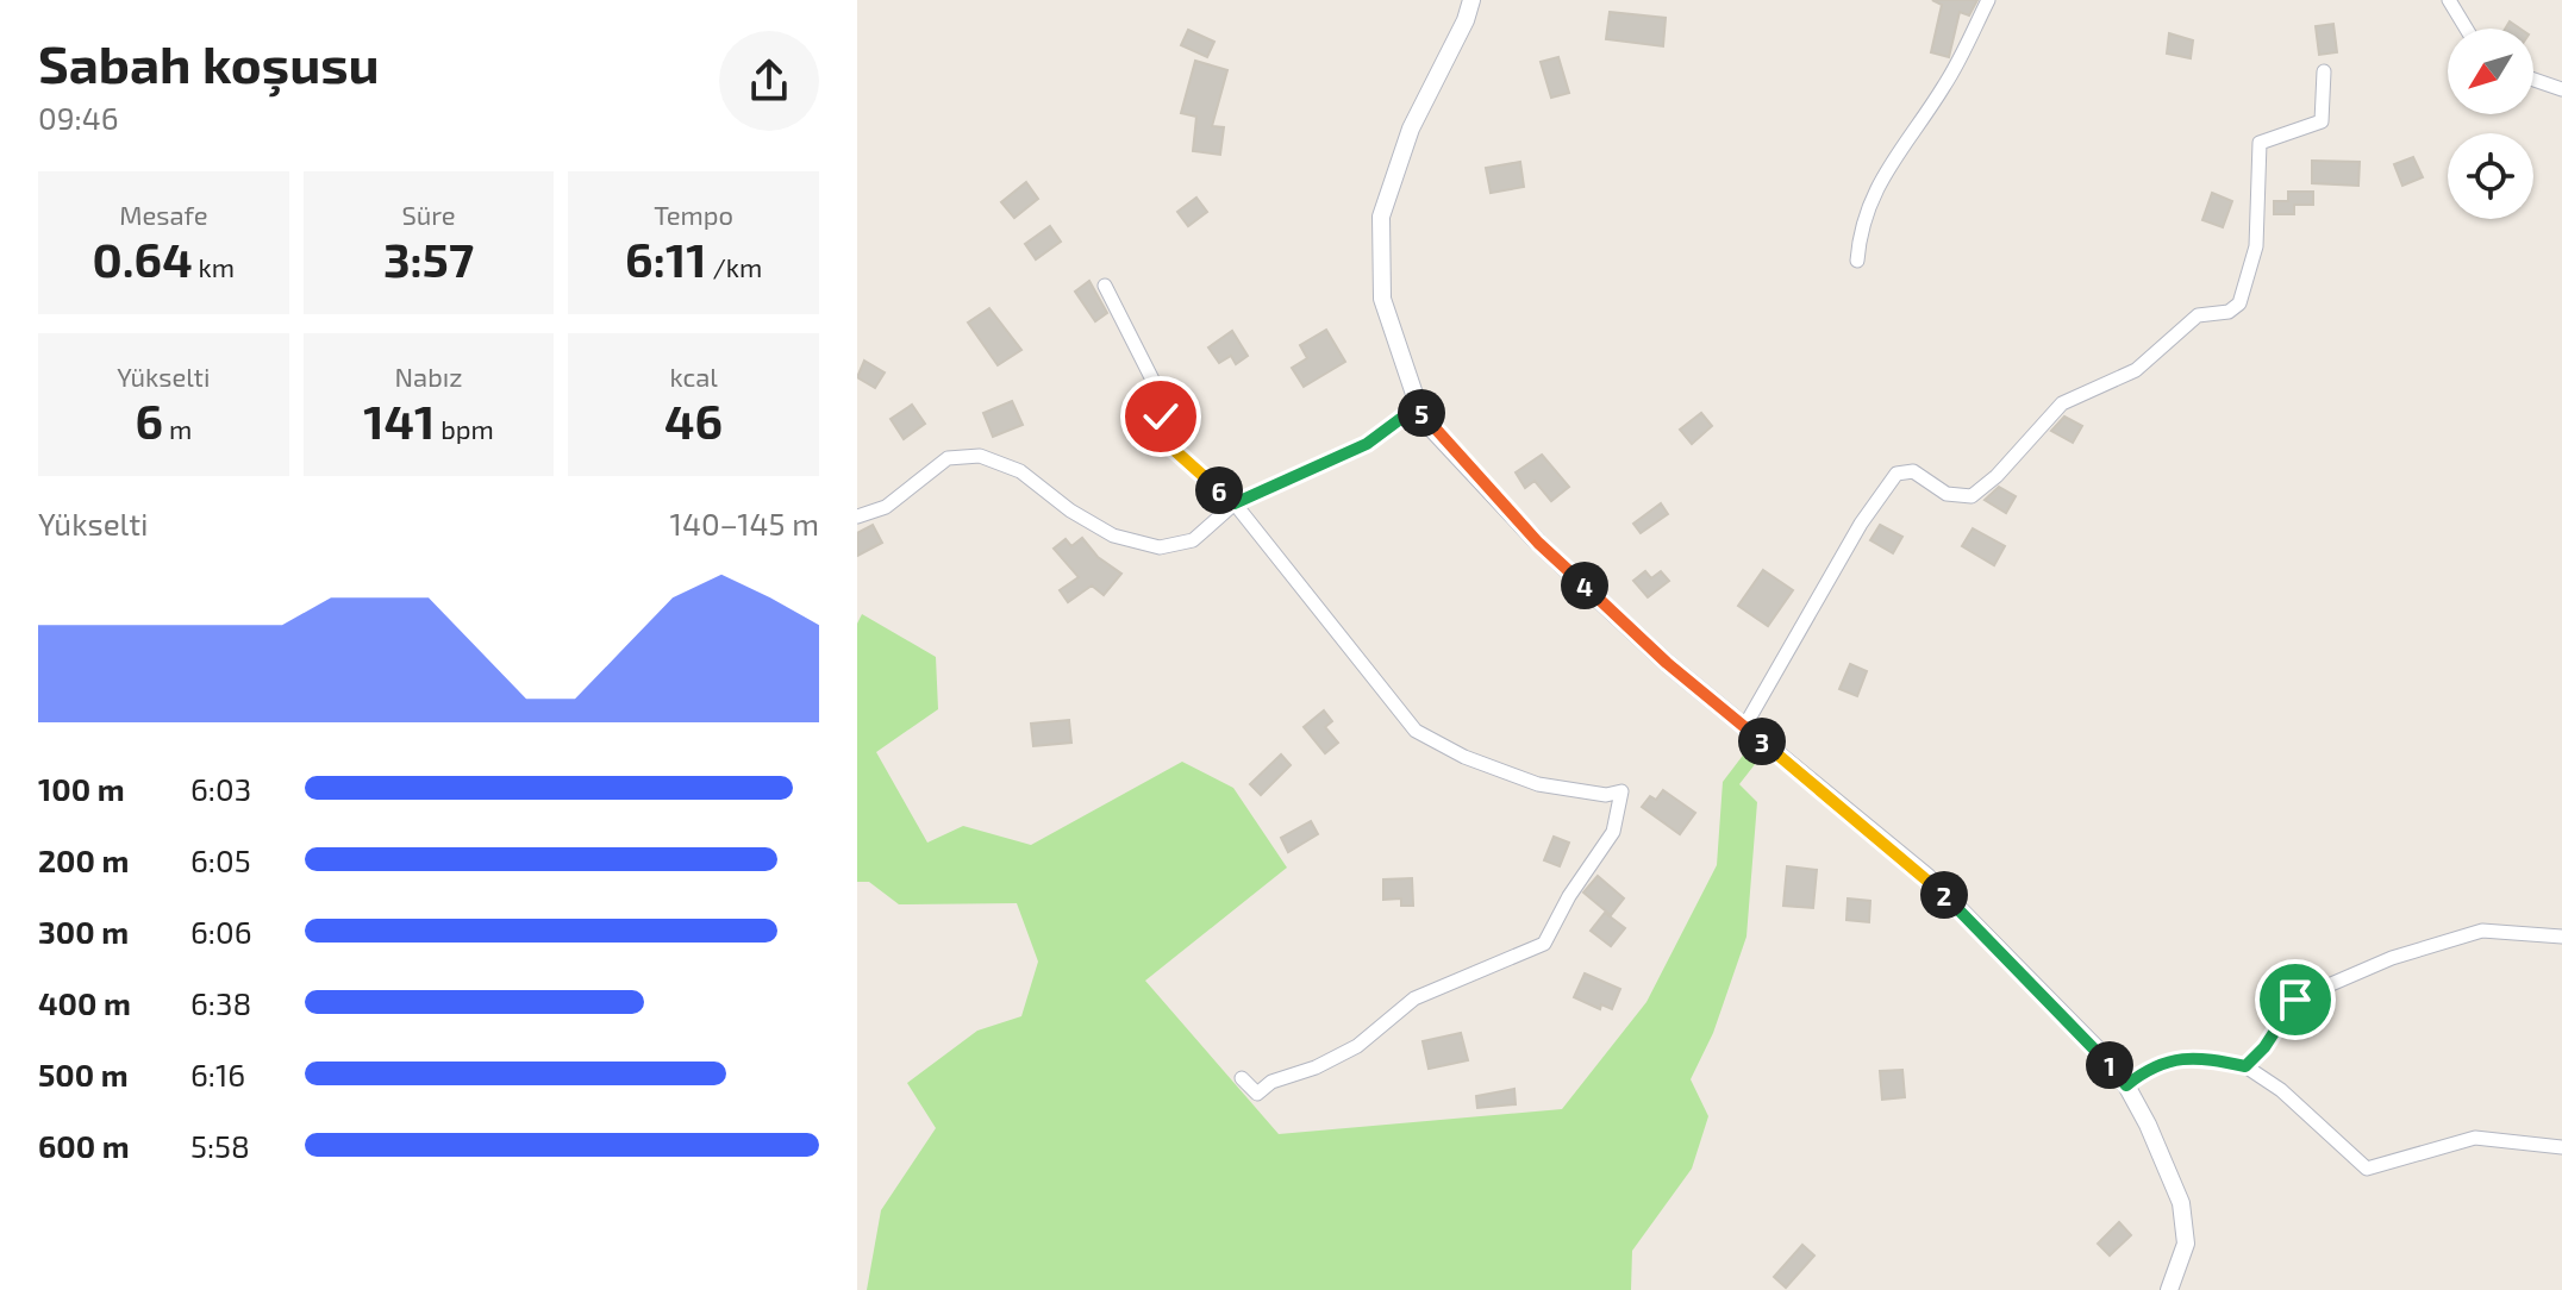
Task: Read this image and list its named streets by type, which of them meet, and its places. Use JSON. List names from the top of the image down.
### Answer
{
  "north": "bottom left",
  "page": {
    "heading": ["Sabah koşusu", "09:46"],
    "stats": [
      ["Mesafe", "0.64 km"],
      ["Süre", "3:57"],
      ["Tempo", "6:11 /km"],
      ["Yükselti", "6 m"],
      ["Nabız", "141 bpm"],
      ["kcal", "46"]
    ],
    "pins": [
      "5",
      "6",
      "4",
      "3",
      "2",
      "1"
    ],
    "chart": ["Yükselti", "140–145 m"],
    "list": [
      {
        "name": "100 m",
        "note": "6:03"
      },
      {
        "name": "200 m",
        "note": "6:05"
      },
      {
        "name": "300 m",
        "note": "6:06"
      },
      {
        "name": "400 m",
        "note": "6:38"
      },
      {
        "name": "500 m",
        "note": "6:16"
      },
      {
        "name": "600 m",
        "note": "5:58"
      }
    ]
  }
}
